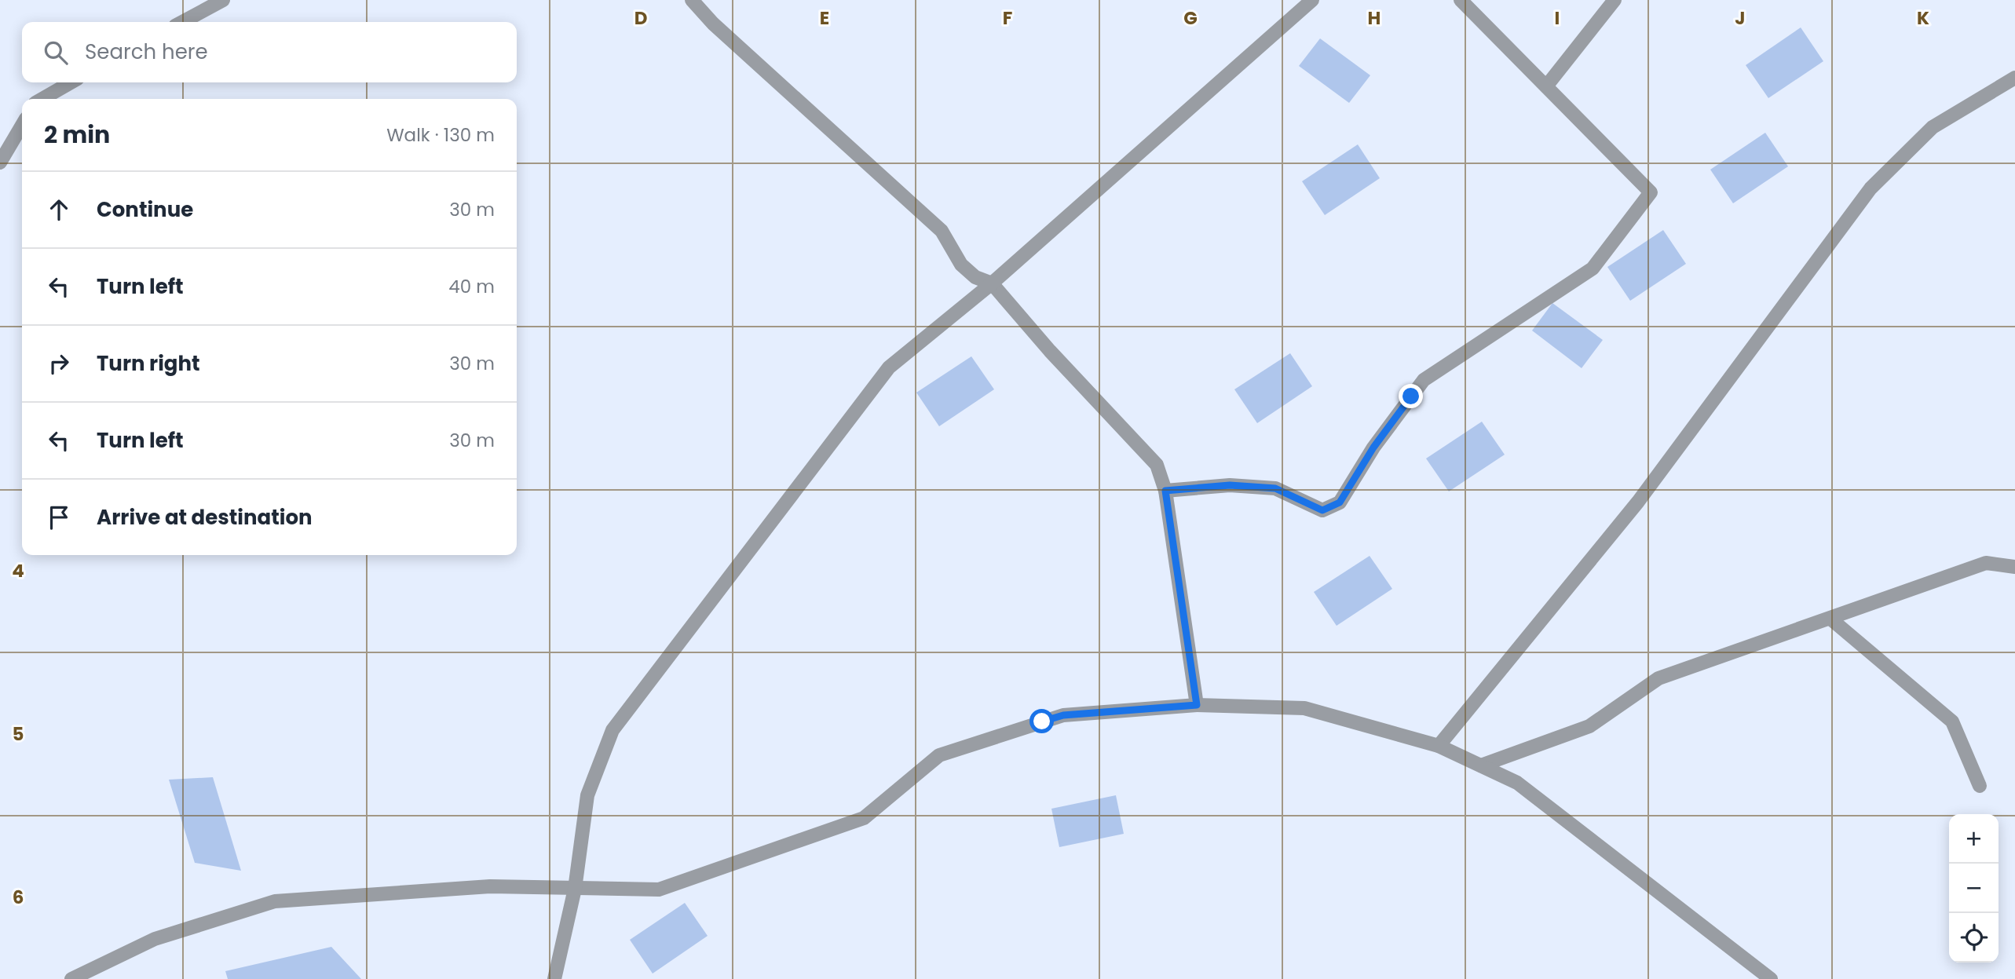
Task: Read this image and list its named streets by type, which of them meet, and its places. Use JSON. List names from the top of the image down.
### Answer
{
  "page": {
    "search": "Search here",
    "heading": ["2 min", "Walk · 130 m"],
    "list": [
      ["Continue", "30 m"],
      ["Turn left", "40 m"],
      ["Turn right", "30 m"],
      ["Turn left", "30 m"],
      "Arrive at destination"
    ],
    "map_buttons": ["+", "−"]
  },
  "grid": {
    "columns": [
      "D",
      "E",
      "F",
      "G",
      "H",
      "I",
      "J",
      "K"
    ],
    "rows": ["4", "5", "6"]
  }
}
